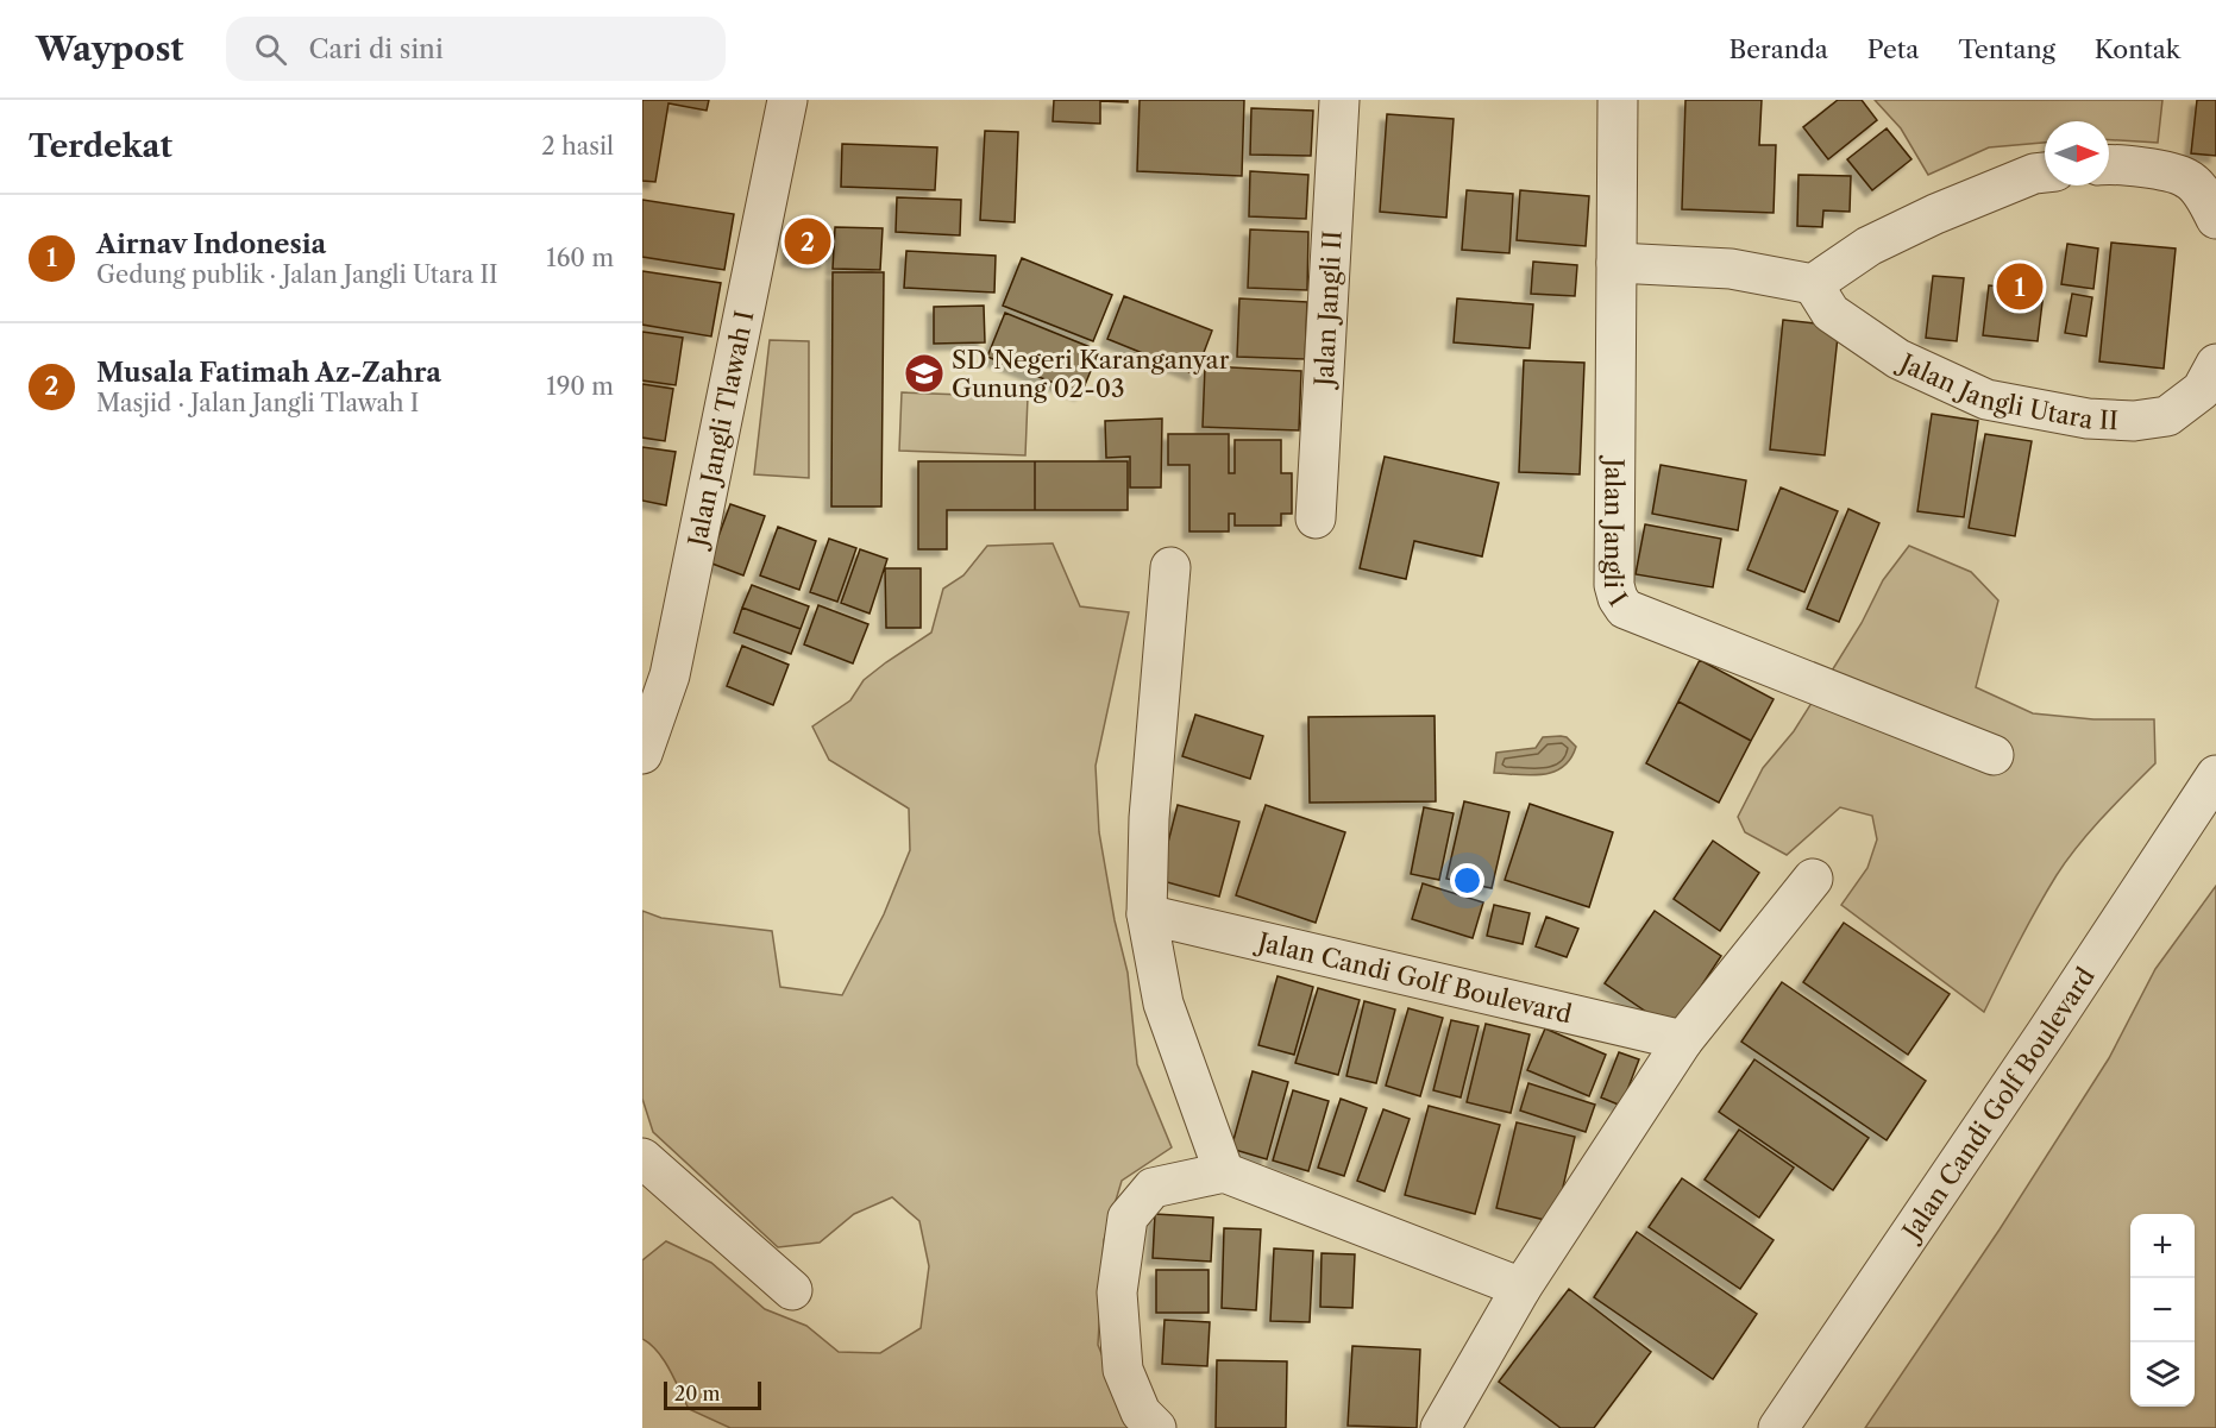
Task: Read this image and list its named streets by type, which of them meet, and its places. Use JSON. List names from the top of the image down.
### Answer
{
  "streets": {
    "street": [
      "Jalan Jangli II",
      "Jalan Jangli Utara II",
      "Jalan Jangli Tlawah I",
      "Jalan Jangli I",
      "Jalan Candi Golf Boulevard"
    ]
  },
  "places": {
    "school or university": ["SD Negeri Karanganyar Gunung 02-03"]
  },
  "scale_bar": "20 m",
  "north": "right",
  "page": {
    "header": "Waypost",
    "search": "Cari di sini",
    "nav": [
      "Beranda",
      "Peta",
      "Tentang",
      "Kontak"
    ],
    "heading": ["Terdekat", "2 hasil"],
    "list": [
      {
        "mark": "1",
        "name": "Airnav Indonesia",
        "note": "Gedung publik · Jalan Jangli Utara II",
        "value": "160 m"
      },
      {
        "mark": "2",
        "name": "Musala Fatimah Az-Zahra",
        "note": "Masjid · Jalan Jangli Tlawah I",
        "value": "190 m"
      }
    ],
    "pins": ["2", "1"],
    "map_buttons": ["+", "−"],
    "scale": "20 m"
  }
}
